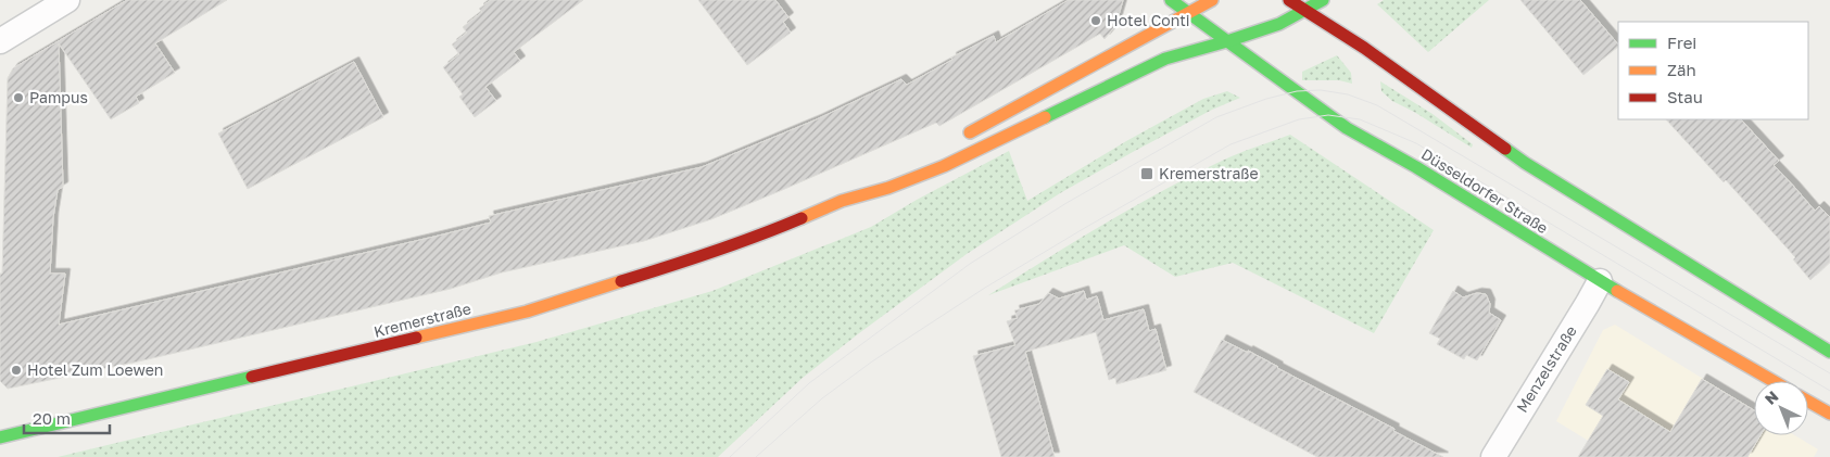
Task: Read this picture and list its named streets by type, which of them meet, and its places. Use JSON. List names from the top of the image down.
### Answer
{
  "streets": {
    "main road": ["Düsseldorfer Straße", "Kremerstraße"],
    "street": ["Menzelstraße"]
  },
  "crossings": [
    ["Düsseldorfer Straße", "Kremerstraße"],
    ["Düsseldorfer Straße", "Menzelstraße"]
  ],
  "places": {
    "other": ["Hotel Conti", "Pampus", "Hotel Zum Loewen"],
    "transit": ["Kremerstraße"]
  },
  "legend": ["Frei", "Zäh", "Stau"],
  "scale_bar": "20 m",
  "north": "top left"
}
